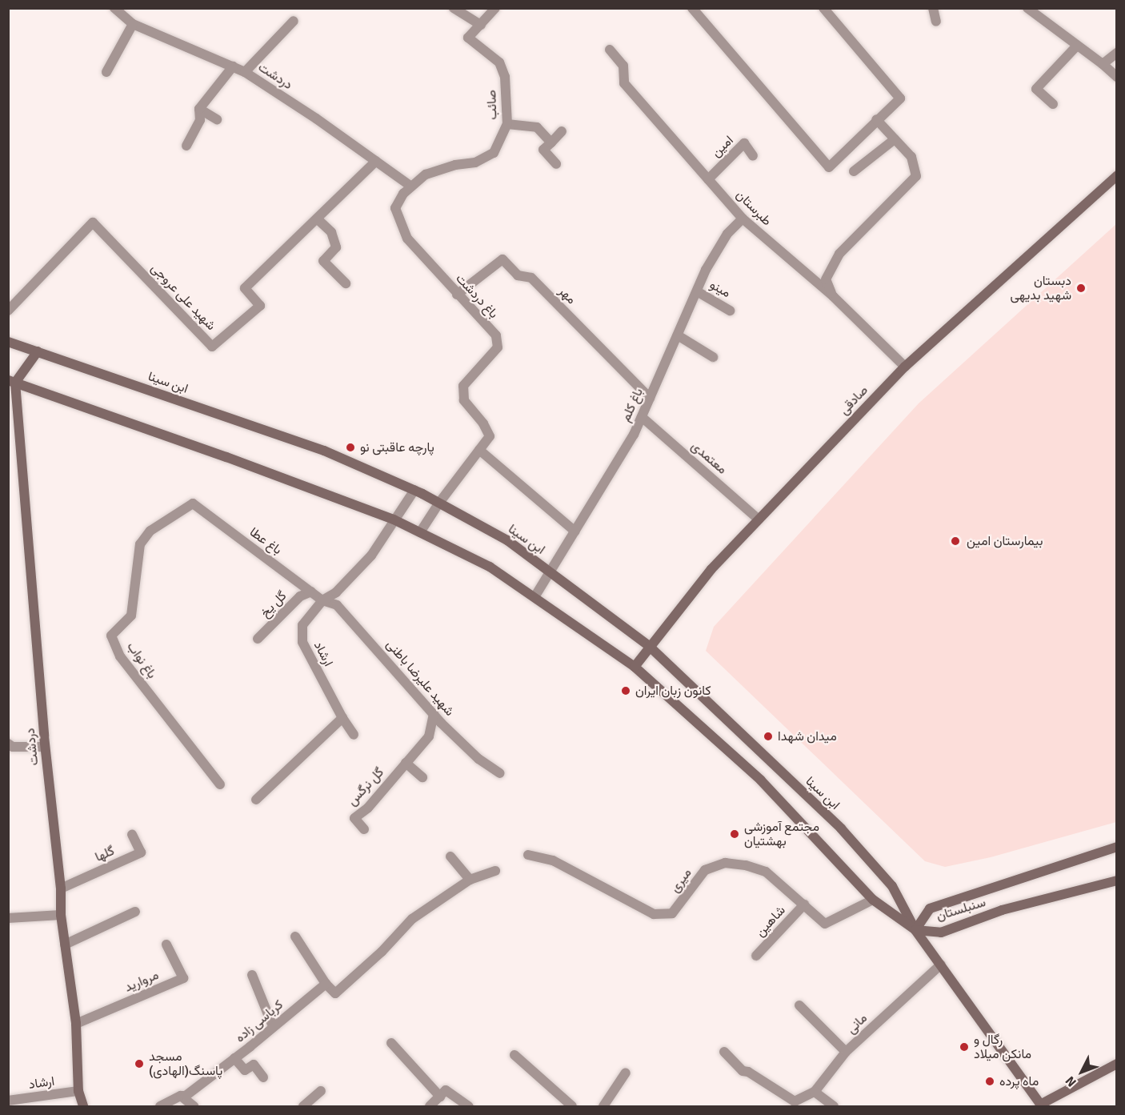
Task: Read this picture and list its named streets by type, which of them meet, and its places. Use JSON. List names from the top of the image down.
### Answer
{
  "streets": {
    "main road": [
      "دردشت",
      "ابن سینا",
      "صادقی",
      "سنبلستان"
    ],
    "street": [
      "صائب",
      "امین",
      "طبرستان",
      "مینو",
      "مهر",
      "باغ دردشت",
      "شهید علی عروجی",
      "باغ کلم",
      "معتمدی",
      "باغ عطا",
      "گل یخ",
      "ارشاد",
      "باغ نواب",
      "شهید علیرضا باطنی",
      "گل نرگس",
      "گلها",
      "میری",
      "شاهین",
      "مروارید",
      "کرباسی زاده",
      "مانی"
    ]
  },
  "crossings": [
    ["دردشت", "صائب"],
    ["دردشت", "شهید علی عروجی"],
    ["دردشت", "ابن سینا"],
    ["دردشت", "ارشاد"],
    ["دردشت", "گلها"],
    ["دردشت", "مروارید"],
    ["صائب", "باغ دردشت"],
    ["امین", "طبرستان"],
    ["طبرستان", "صادقی"],
    ["طبرستان", "باغ کلم"],
    ["مینو", "باغ کلم"],
    ["مهر", "باغ دردشت"],
    ["مهر", "باغ کلم"],
    ["باغ دردشت", "ابن سینا"],
    ["ابن سینا", "صادقی"],
    ["ابن سینا", "باغ کلم"],
    ["ابن سینا", "ارشاد"],
    ["ابن سینا", "میری"],
    ["ابن سینا", "سنبلستان"],
    ["ابن سینا", "مانی"],
    ["صادقی", "معتمدی"],
    ["باغ کلم", "معتمدی"],
    ["باغ عطا", "گل یخ"],
    ["باغ عطا", "ارشاد"],
    ["باغ عطا", "باغ نواب"],
    ["باغ عطا", "شهید علیرضا باطنی"],
    ["ارشاد", "شهید علیرضا باطنی"],
    ["شهید علیرضا باطنی", "گل نرگس"],
    ["میری", "شاهین"]
  ],
  "places": [
    "دبستان شهید بدیهی",
    "پارچه عاقبتی نو",
    "بیمارستان امین",
    "کانون زبان ایران",
    "میدان شهدا",
    "مجتمع آموزشی بهشتیان",
    "رگال و مانکن میلاد",
    "مسجد پاسنگ(الهادی)",
    "ماه پرده"
  ],
  "north": "bottom left"
}
